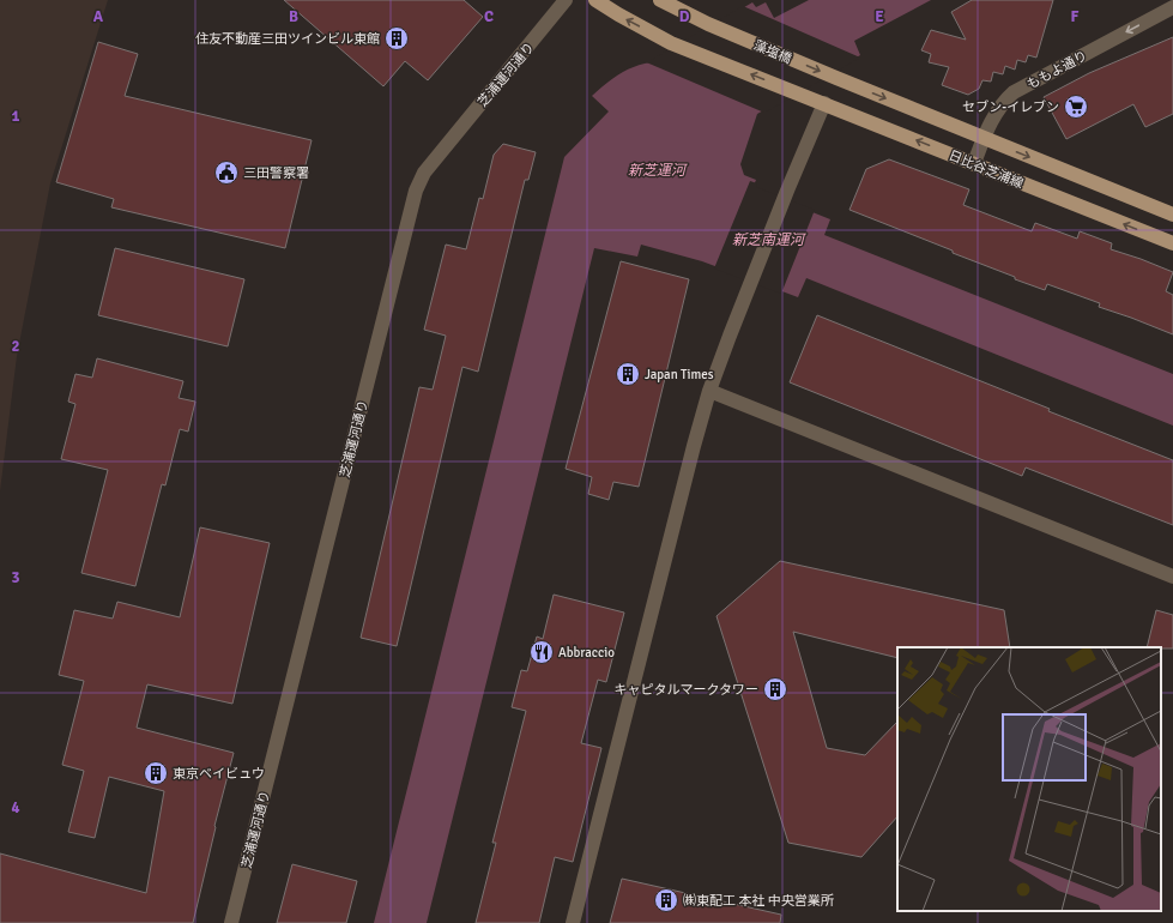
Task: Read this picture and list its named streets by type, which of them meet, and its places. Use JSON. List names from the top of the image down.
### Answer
{
  "streets": {
    "main road": ["藻塩橋", "日比谷芝浦線"],
    "street": ["ももよ通り", "芝浦運河通り"]
  },
  "crossings": [
    ["藻塩橋", "日比谷芝浦線"],
    ["ももよ通り", "日比谷芝浦線"]
  ],
  "one_way": ["藻塩橋", "ももよ通り"],
  "water": ["新芝運河", "新芝南運河"],
  "places": {
    "building": [
      "住友不動産三田ツインビル東館",
      "Japan Times",
      "キャピタルマークタワー",
      "東京ベイビュウ",
      "㈱東配工 本社 中央営業所"
    ],
    "supermarket": ["セブン-イレブン"],
    "public building": ["三田警察署"],
    "restaurant": ["Abbraccio"]
  },
  "grid": {
    "columns": [
      "A",
      "B",
      "C",
      "D",
      "E",
      "F"
    ],
    "rows": [
      "1",
      "2",
      "3",
      "4"
    ]
  }
}
